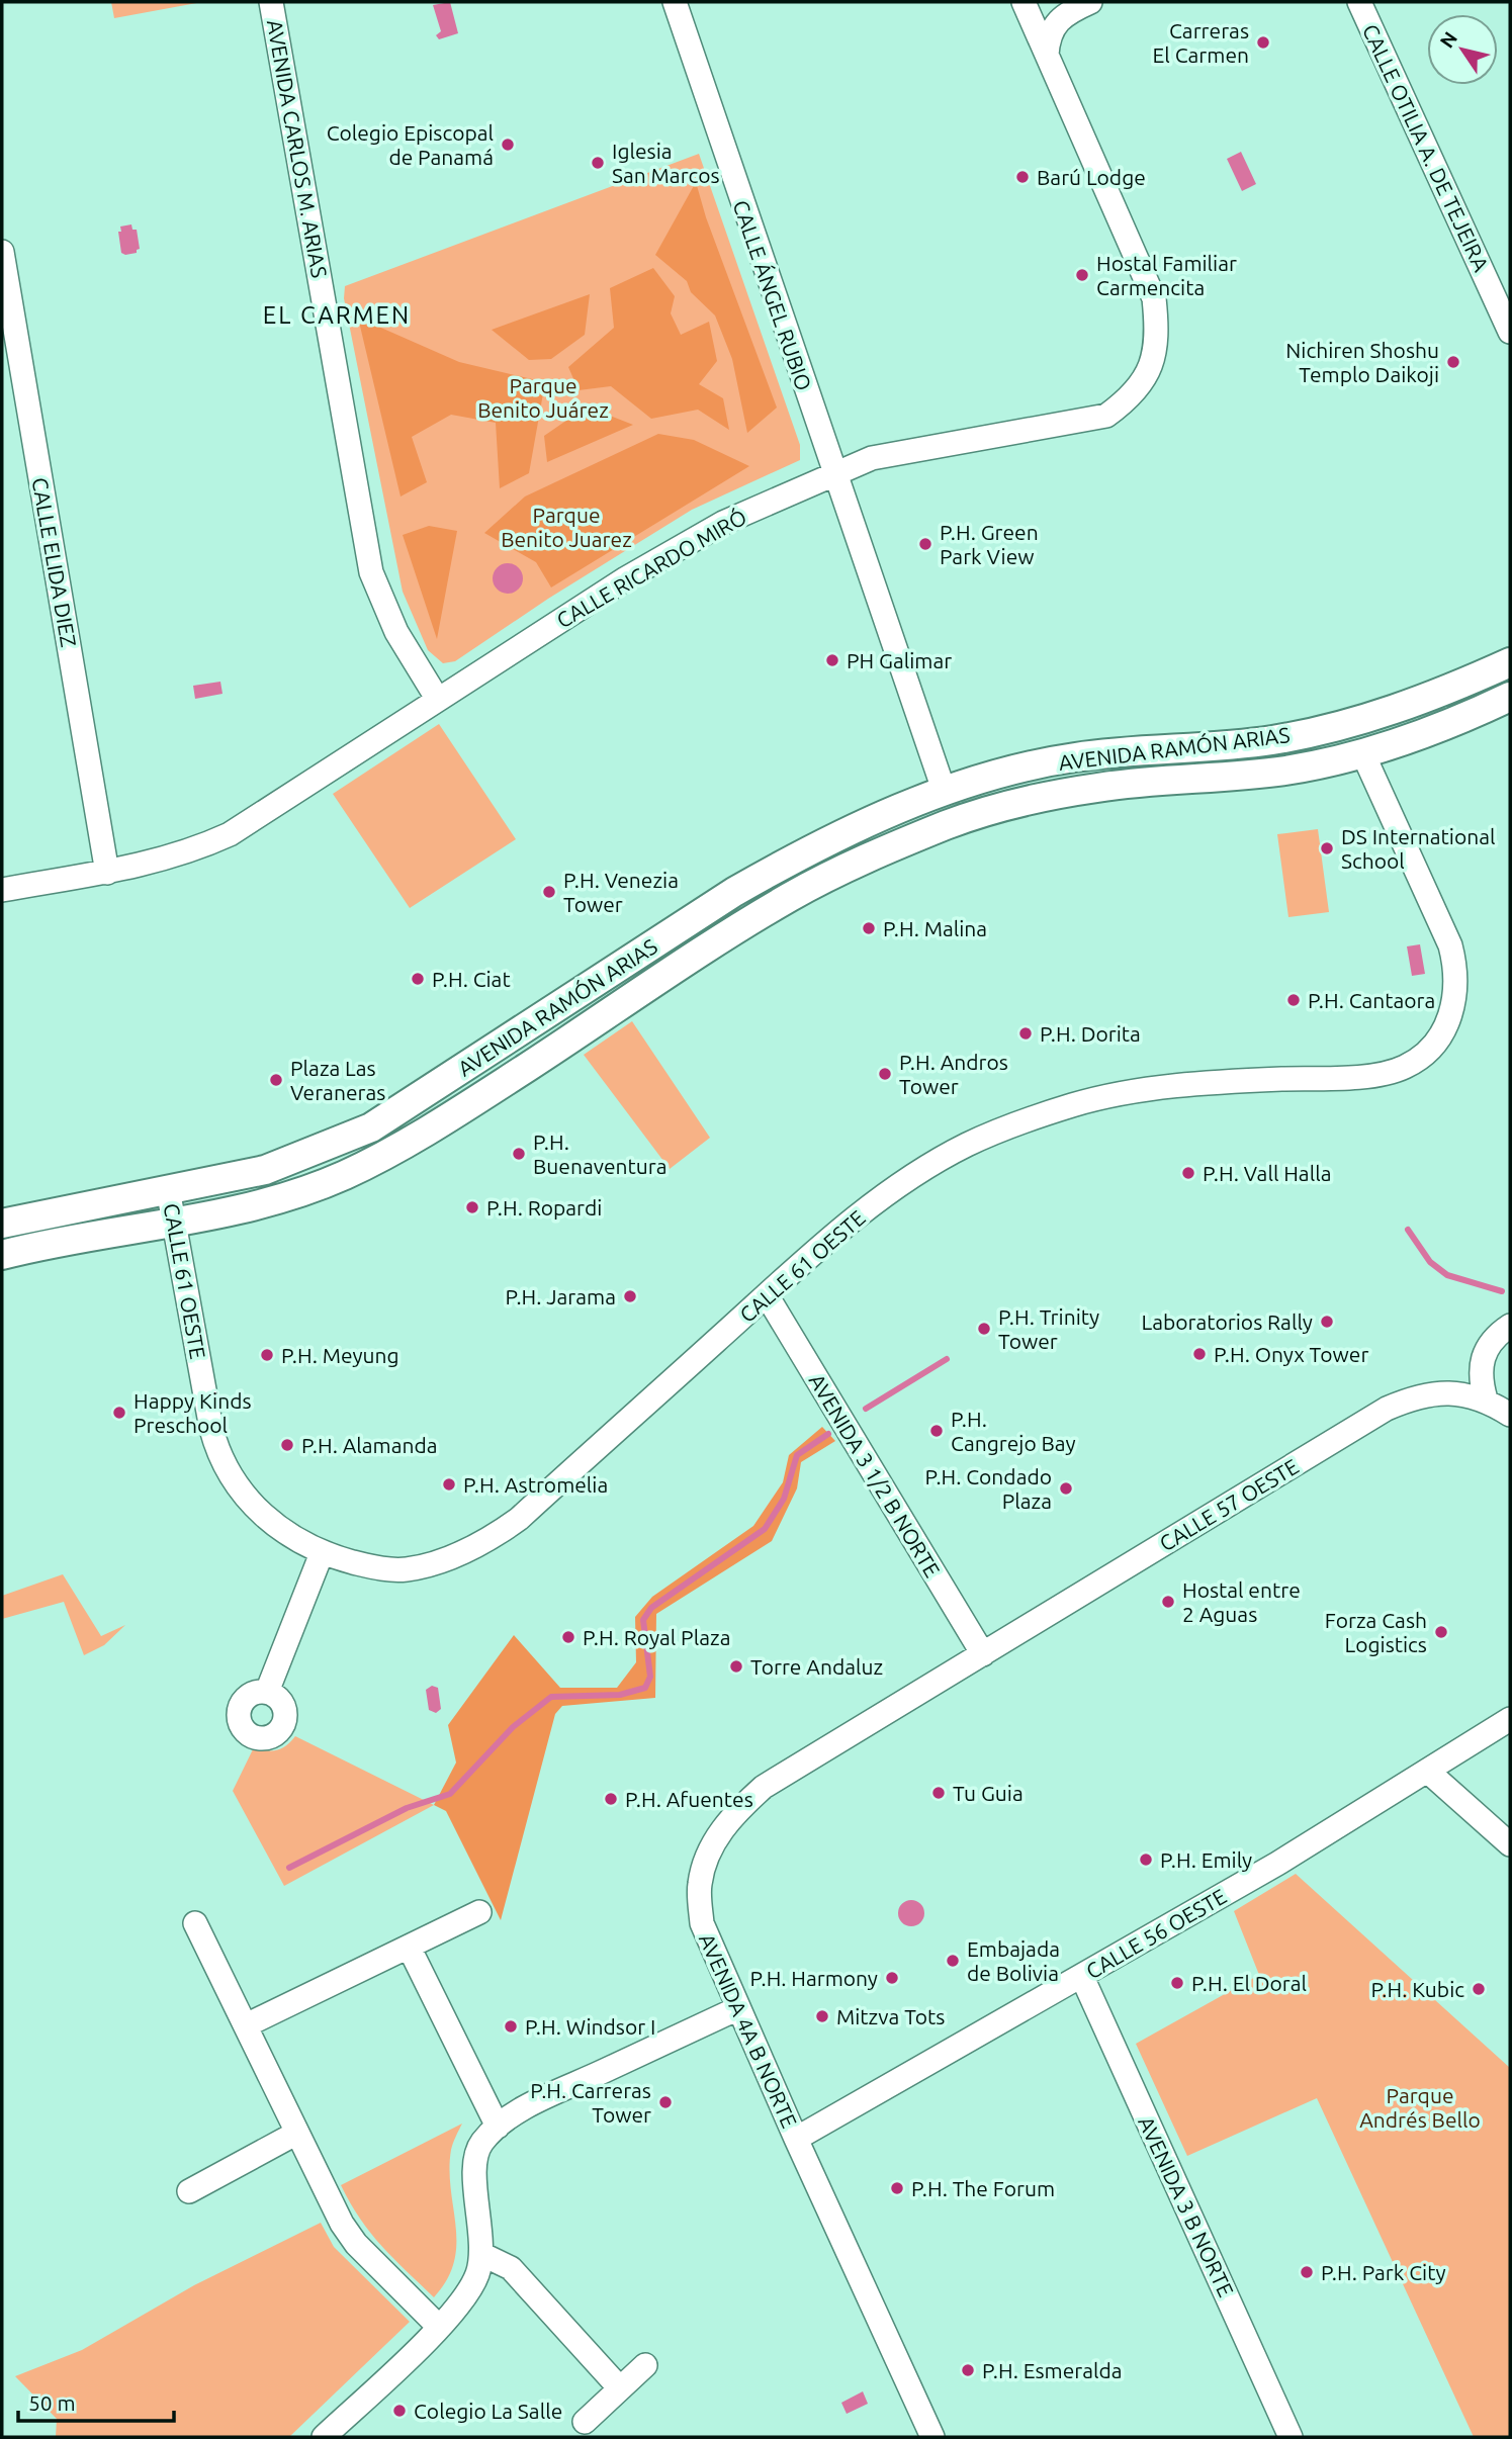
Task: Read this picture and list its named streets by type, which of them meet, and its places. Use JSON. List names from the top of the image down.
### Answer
{
  "streets": {
    "main road": ["AVENIDA RAMÓN ARIAS"],
    "street": [
      "CALLE OTILIA A. DE TEJEIRA",
      "AVENIDA CARLOS M. ARIAS",
      "CALLE ÁNGEL RUBIO",
      "CALLE ELIDA DIEZ",
      "CALLE RICARDO MIRÓ",
      "CALLE 61 OESTE",
      "AVENIDA 3 1/2 B NORTE",
      "CALLE 57 OESTE",
      "CALLE 56 OESTE",
      "AVENIDA 4A B NORTE",
      "AVENIDA 3 B NORTE"
    ]
  },
  "crossings": [
    ["AVENIDA CARLOS M. ARIAS", "CALLE RICARDO MIRÓ"],
    ["CALLE ÁNGEL RUBIO", "CALLE RICARDO MIRÓ"],
    ["CALLE ÁNGEL RUBIO", "AVENIDA RAMÓN ARIAS"],
    ["CALLE ELIDA DIEZ", "CALLE RICARDO MIRÓ"],
    ["AVENIDA RAMÓN ARIAS", "CALLE 61 OESTE"],
    ["CALLE 61 OESTE", "AVENIDA 3 1/2 B NORTE"],
    ["AVENIDA 3 1/2 B NORTE", "CALLE 57 OESTE"],
    ["AVENIDA 3 1/2 B NORTE", "AVENIDA 4A B NORTE"],
    ["CALLE 57 OESTE", "AVENIDA 4A B NORTE"],
    ["CALLE 56 OESTE", "AVENIDA 4A B NORTE"],
    ["CALLE 56 OESTE", "AVENIDA 3 B NORTE"]
  ],
  "districts": ["EL CARMEN"],
  "parks": ["Parque Benito Juárez", "Parque Benito Juarez", "Parque Andrés Bello"],
  "places": [
    "Carreras El Carmen",
    "Colegio Episcopal de Panamá",
    "Iglesia San Marcos",
    "Barú Lodge",
    "Hostal Familiar Carmencita",
    "Nichiren Shoshu Templo Daikoji",
    "P.H. Green Park View",
    "PH Galimar",
    "DS International School",
    "P.H. Venezia Tower",
    "P.H. Malina",
    "P.H. Ciat",
    "P.H. Cantaora",
    "P.H. Dorita",
    "P.H. Andros Tower",
    "Plaza Las Veraneras",
    "P.H. Buenaventura",
    "P.H. Vall Halla",
    "P.H. Ropardi",
    "P.H. Jarama",
    "Laboratorios Rally",
    "P.H. Trinity Tower",
    "P.H. Onyx Tower",
    "P.H. Meyung",
    "Happy Kinds Preschool",
    "P.H. Cangrejo Bay",
    "P.H. Alamanda",
    "P.H. Astromelia",
    "P.H. Condado Plaza",
    "Hostal entre 2 Aguas",
    "Forza Cash Logistics",
    "P.H. Royal Plaza",
    "Torre Andaluz",
    "Tu Guia",
    "P.H. Afuentes",
    "P.H. Emily",
    "Embajada de Bolivia",
    "P.H. Harmony",
    "P.H. El Doral",
    "P.H. Kubic",
    "Mitzva Tots",
    "P.H. Windsor I",
    "P.H. Carreras Tower",
    "P.H. The Forum",
    "P.H. Park City",
    "P.H. Esmeralda",
    "Colegio La Salle"
  ],
  "scale_bar": "50 m",
  "north": "top left"
}
